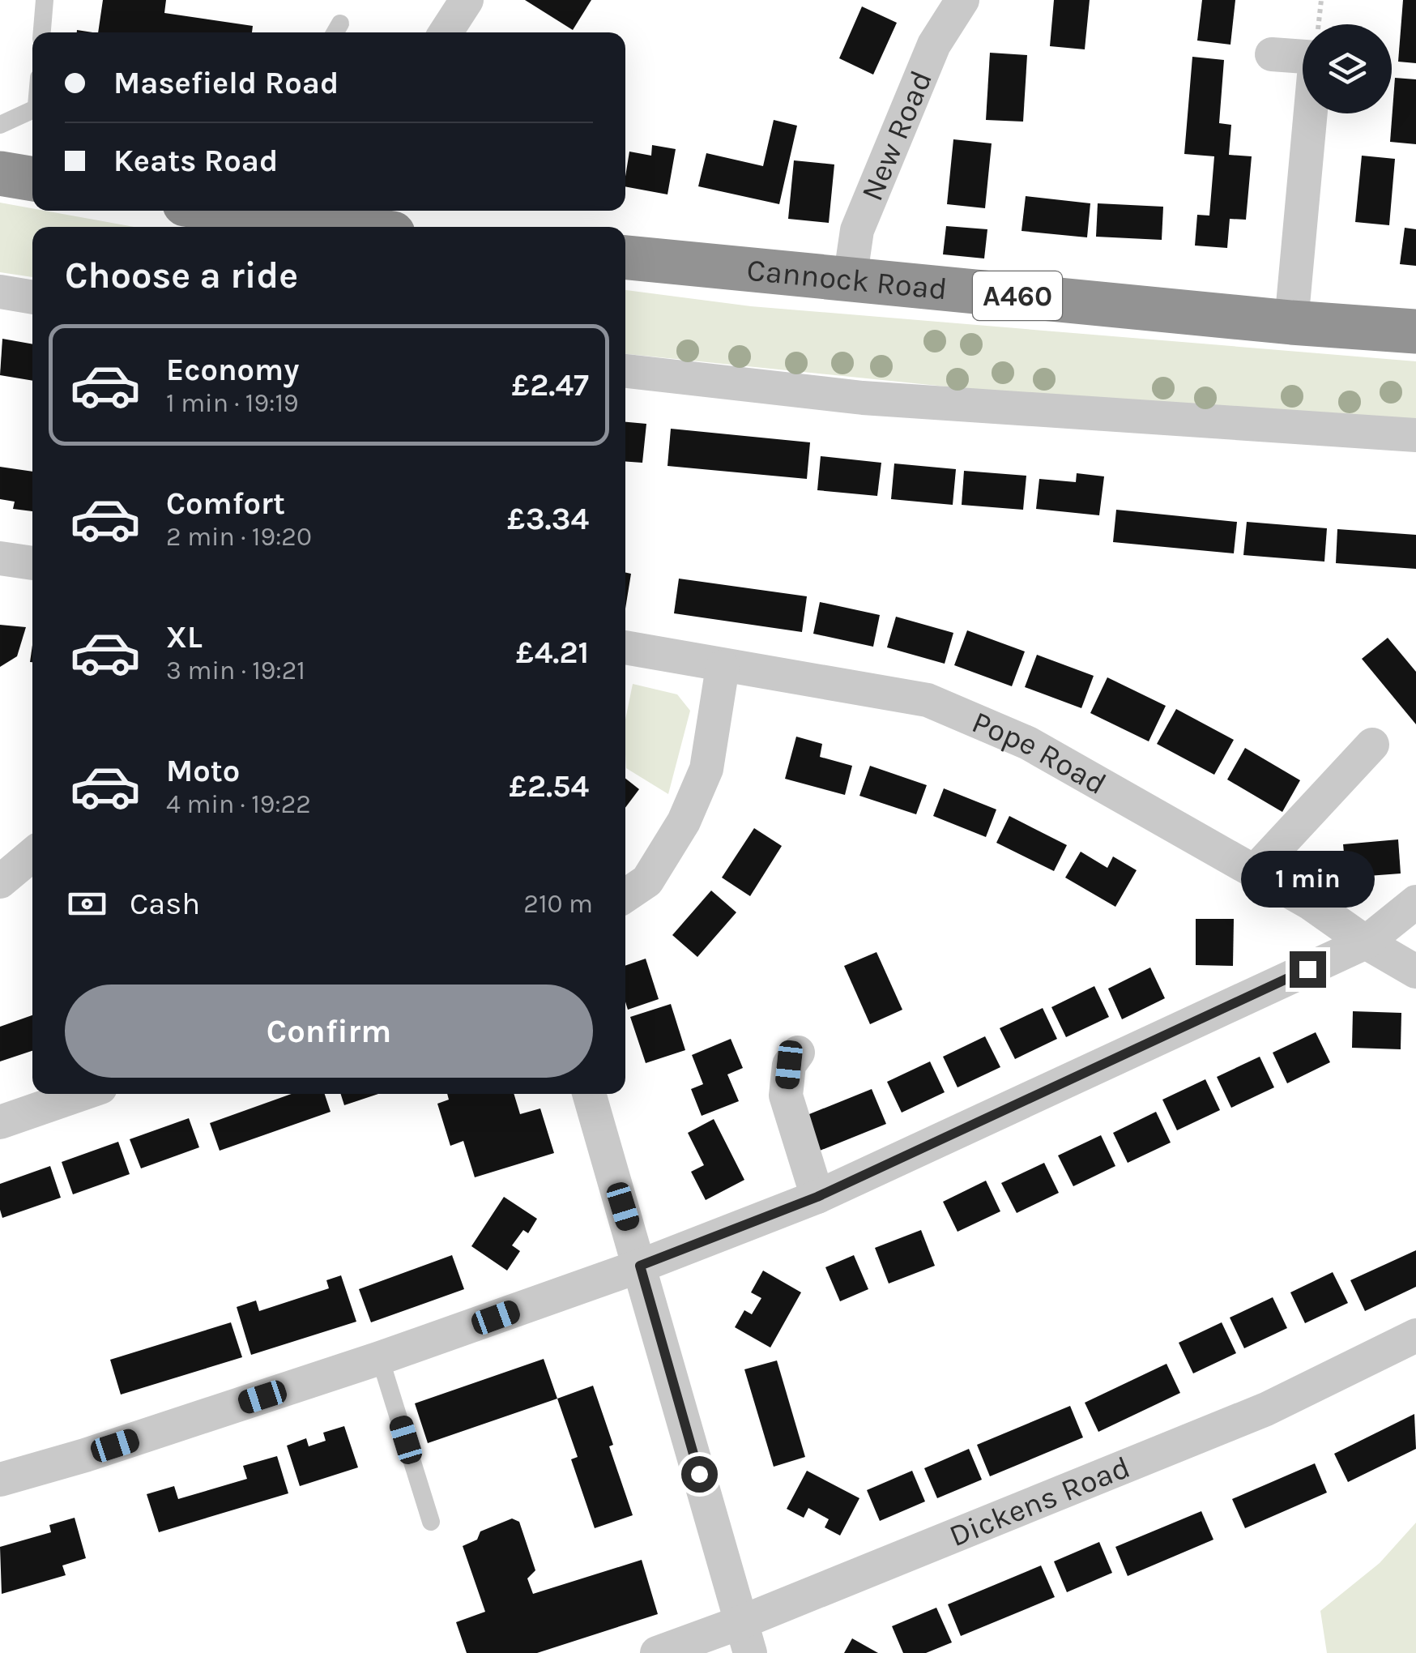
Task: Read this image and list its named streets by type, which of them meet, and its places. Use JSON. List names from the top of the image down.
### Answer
{
  "streets": {
    "highway": ["Cannock Road", "A460"],
    "street": ["New Road", "Pope Road", "Dickens Road"]
  },
  "crossings": [
    ["New Road", "Cannock Road"]
  ],
  "page": {
    "banner": ["Masefield Road", "Keats Road"],
    "heading": "Choose a ride",
    "list": [
      {
        "name": "Economy",
        "note": "1 min · 19:19",
        "value": "£2.47"
      },
      {
        "name": "Comfort",
        "note": "2 min · 19:20",
        "value": "£3.34"
      },
      {
        "name": "XL",
        "note": "3 min · 19:21",
        "value": "£4.21"
      },
      {
        "name": "Moto",
        "note": "4 min · 19:22",
        "value": "£2.54"
      }
    ],
    "bubble": "1 min",
    "pay": ["Cash", "210 m"],
    "buttons": "Confirm"
  }
}
